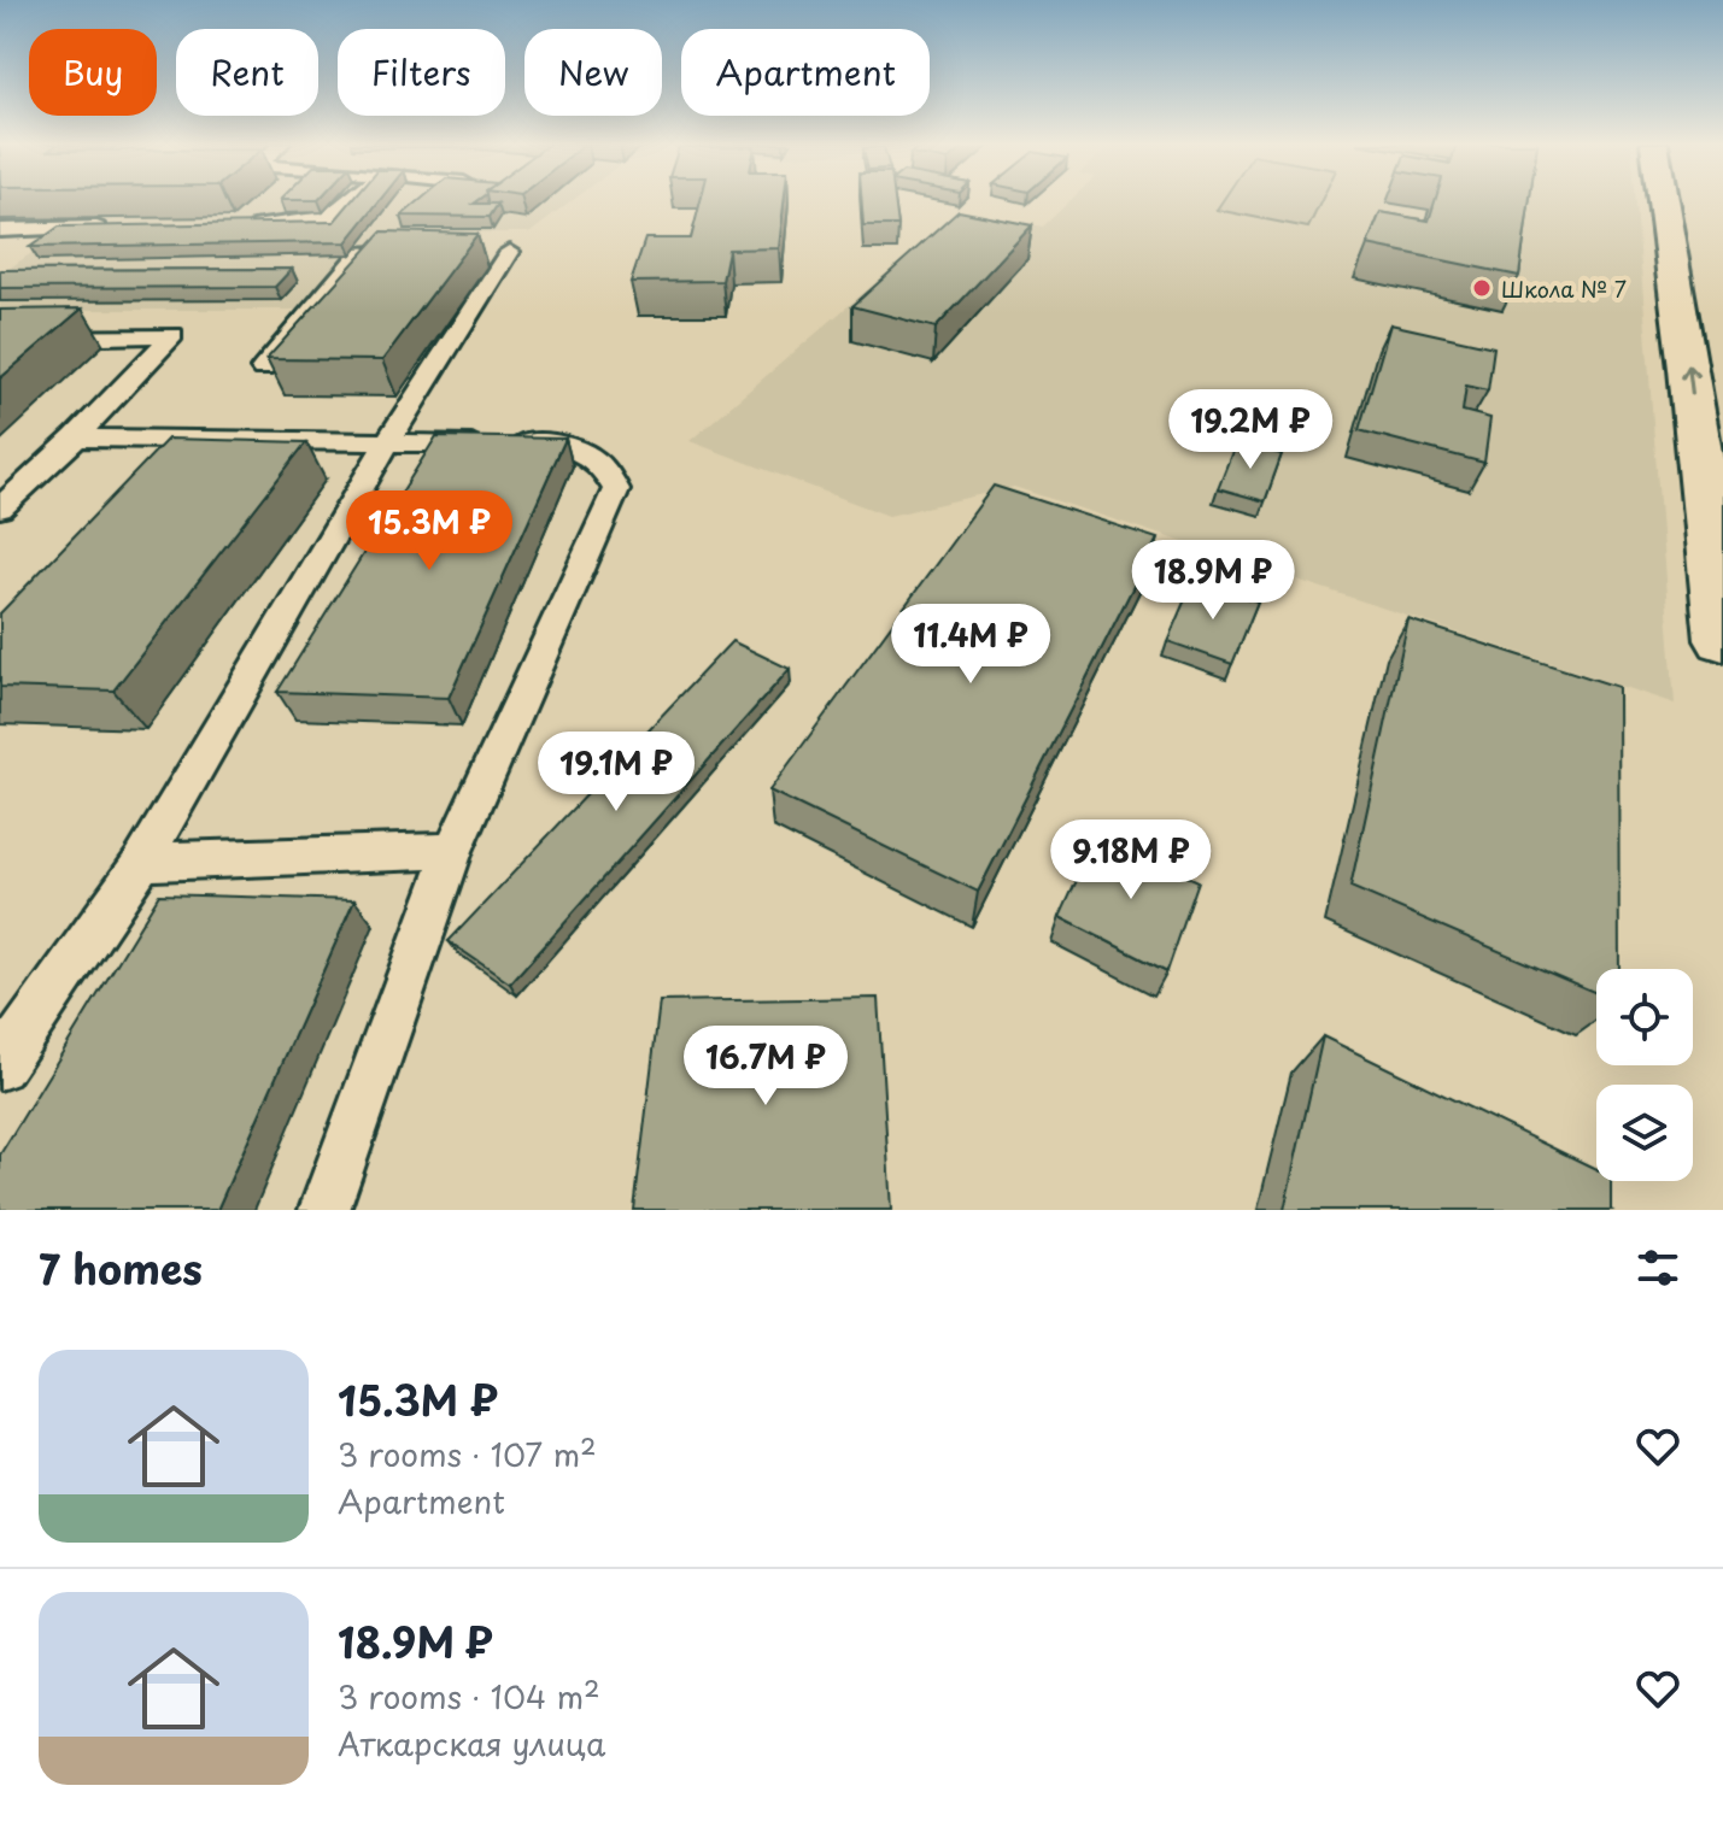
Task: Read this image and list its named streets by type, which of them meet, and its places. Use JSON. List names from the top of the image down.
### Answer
{
  "places": ["Школа № 7"],
  "page": {
    "chip": [
      "Buy",
      "Rent",
      "Filters",
      "New",
      "Apartment"
    ],
    "price": [
      "19.2M ₽",
      "15.3M ₽",
      "18.9M ₽",
      "11.4M ₽",
      "19.1M ₽",
      "9.18M ₽",
      "16.7M ₽"
    ],
    "heading": "7 homes",
    "list": [
      {
        "name": "15.3M ₽",
        "note": "3 rooms · 107 m² · Apartment"
      },
      {
        "name": "18.9M ₽",
        "note": "3 rooms · 104 m² · Аткарская улица"
      }
    ]
  }
}
